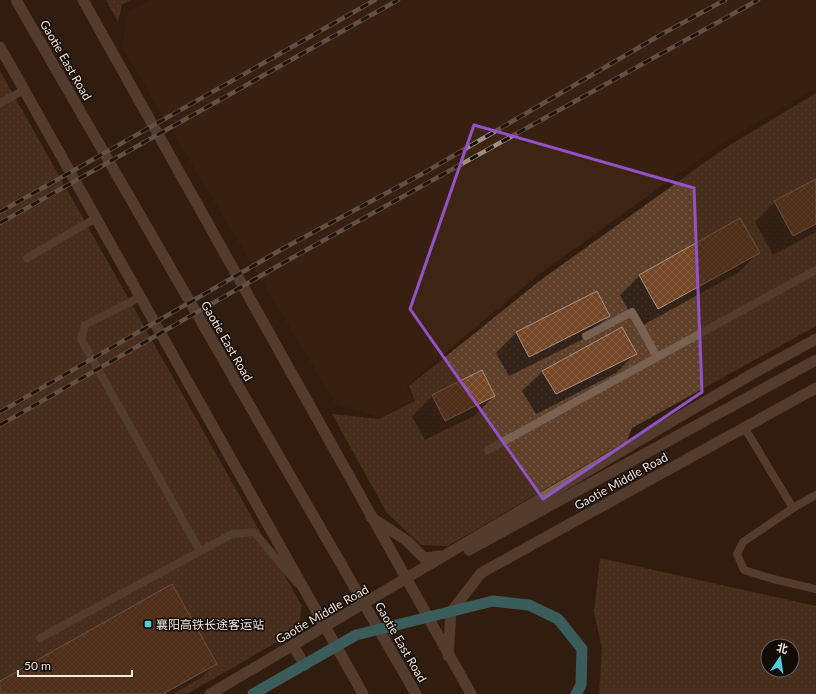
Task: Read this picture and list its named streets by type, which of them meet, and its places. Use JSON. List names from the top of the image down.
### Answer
{
  "streets": {
    "street": ["Gaotie East Road", "Gaotie Middle Road"]
  },
  "places": {
    "transit": ["襄阳高铁长途客运站"]
  },
  "scale_bar": "50 m",
  "north": "top"
}
